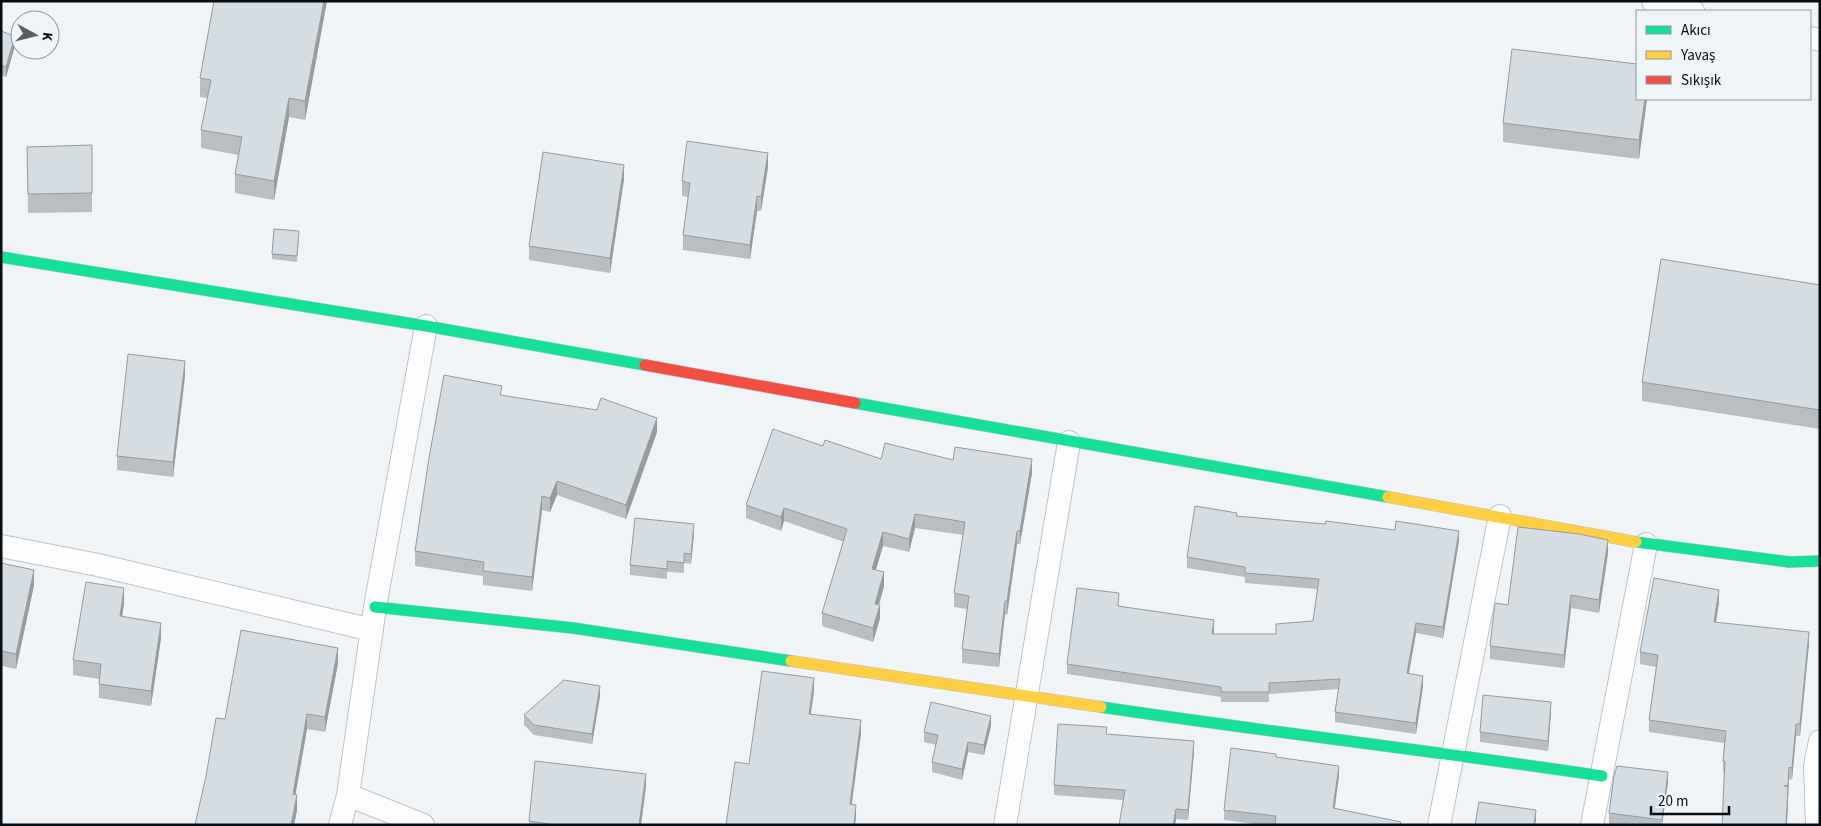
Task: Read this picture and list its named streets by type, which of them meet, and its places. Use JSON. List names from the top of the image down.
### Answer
{
  "legend": ["Akıcı", "Yavaş", "Sıkışık"],
  "scale_bar": "20 m",
  "north": "right"
}
